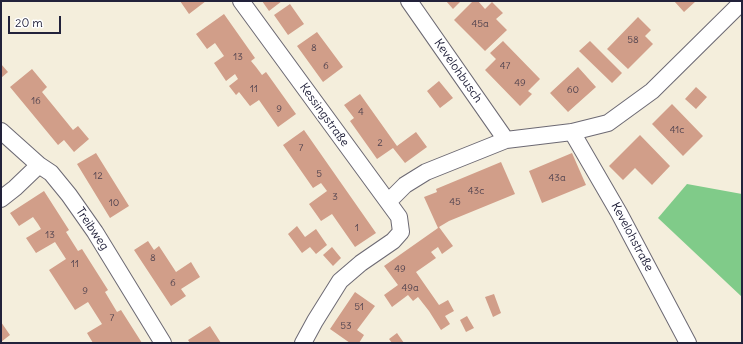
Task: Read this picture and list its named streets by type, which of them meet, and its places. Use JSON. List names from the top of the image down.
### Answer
{
  "streets": {
    "street": [
      "Kevelohbusch",
      "Kessingstraße",
      "Treibweg",
      "Kevelohstraße"
    ]
  },
  "house_numbers": [
    "45a",
    "58",
    "8",
    "13",
    "6",
    "47",
    "49",
    "11",
    "60",
    "16",
    "9",
    "4",
    "41c",
    "2",
    "7",
    "5",
    "12",
    "43a",
    "43c",
    "3",
    "45",
    "10",
    "1",
    "13",
    "8",
    "11",
    "49",
    "6",
    "49a",
    "9",
    "51",
    "7",
    "53"
  ],
  "scale_bar": "20 m"
}
